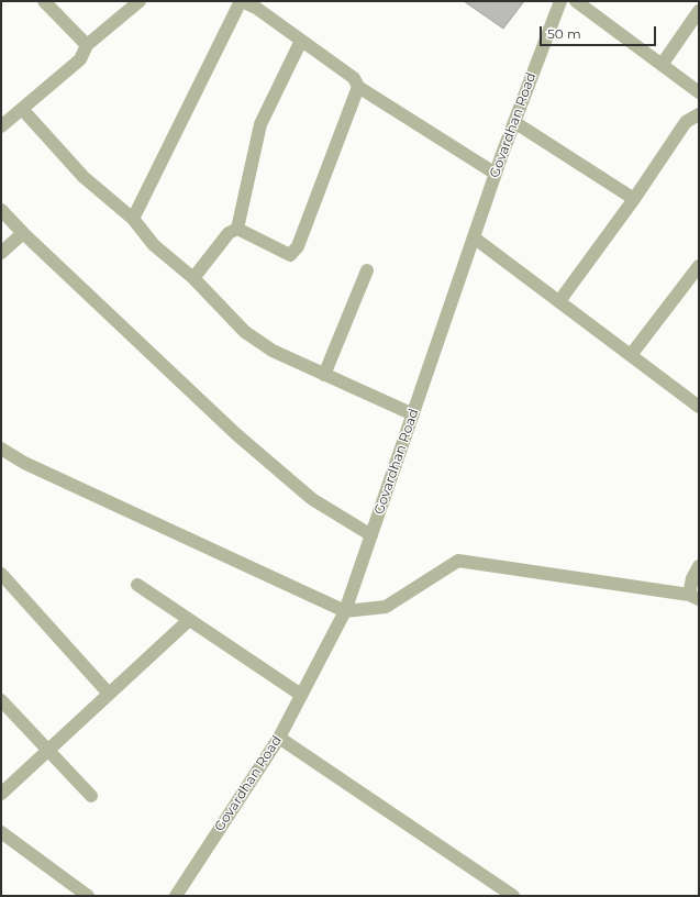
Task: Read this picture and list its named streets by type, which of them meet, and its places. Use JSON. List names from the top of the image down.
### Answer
{
  "streets": {
    "street": ["Govardhan Road"]
  },
  "scale_bar": "50 m"
}
